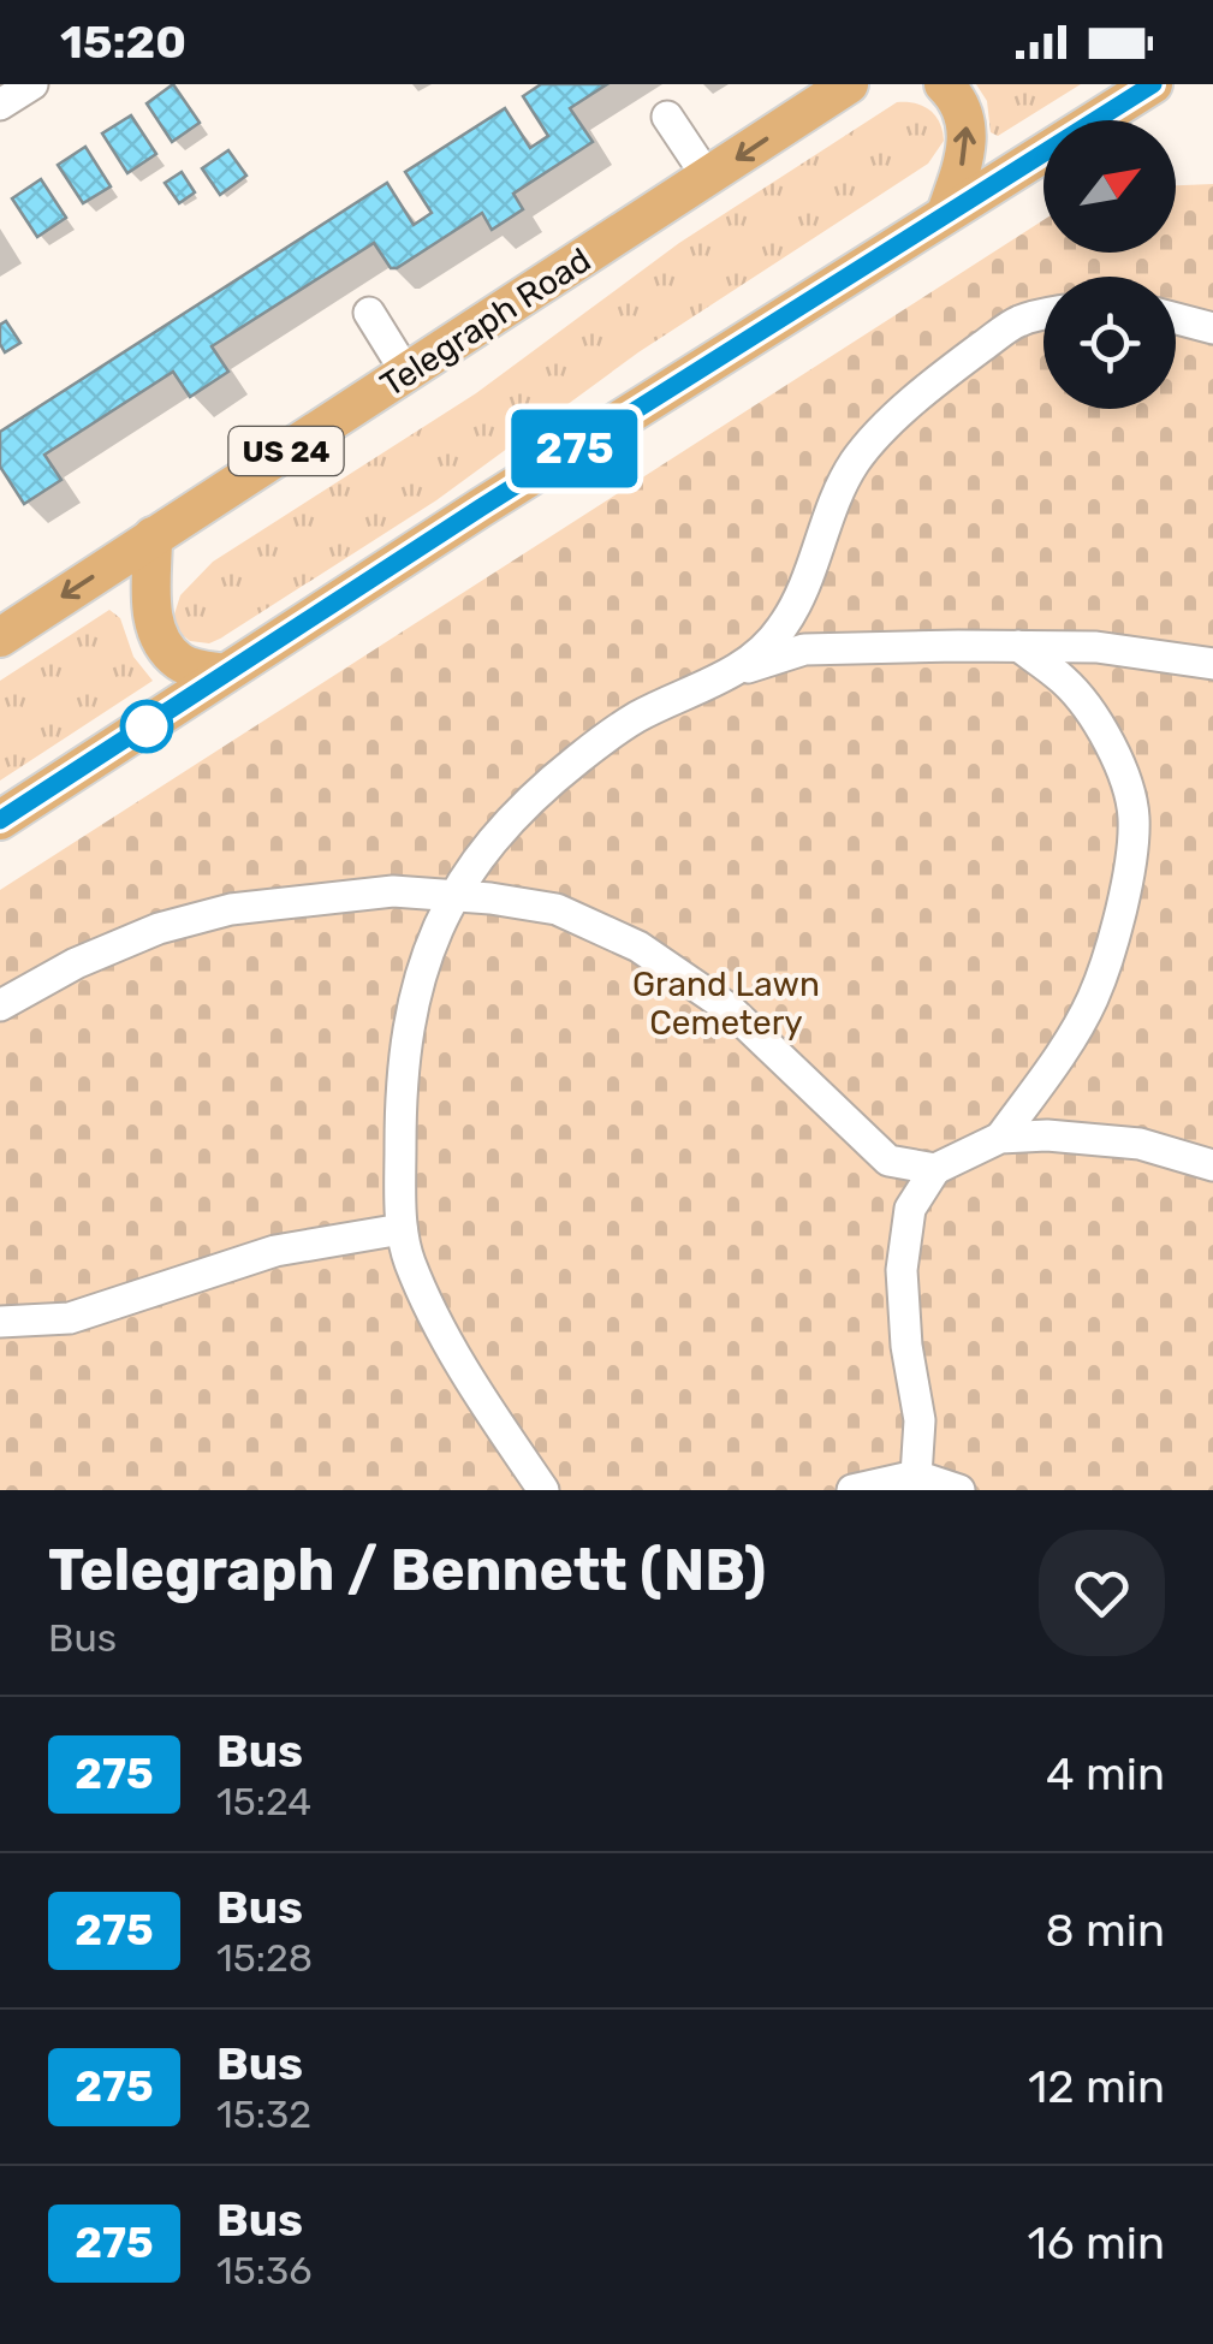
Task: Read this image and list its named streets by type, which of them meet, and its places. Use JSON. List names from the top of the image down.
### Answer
{
  "streets": {
    "main road": ["Telegraph Road", "US 24"]
  },
  "parks": ["Grand Lawn Cemetery"],
  "lines": ["bus line 275"],
  "north": "top right",
  "page": {
    "status": "15:20",
    "on_map": "275",
    "heading": ["Telegraph / Bennett (NB)", "Bus"],
    "list": [
      {
        "mark": "275",
        "name": "Bus",
        "note": "15:24",
        "value": "4 min"
      },
      {
        "mark": "275",
        "name": "Bus",
        "note": "15:28",
        "value": "8 min"
      },
      {
        "mark": "275",
        "name": "Bus",
        "note": "15:32",
        "value": "12 min"
      },
      {
        "mark": "275",
        "name": "Bus",
        "note": "15:36",
        "value": "16 min"
      }
    ]
  }
}
